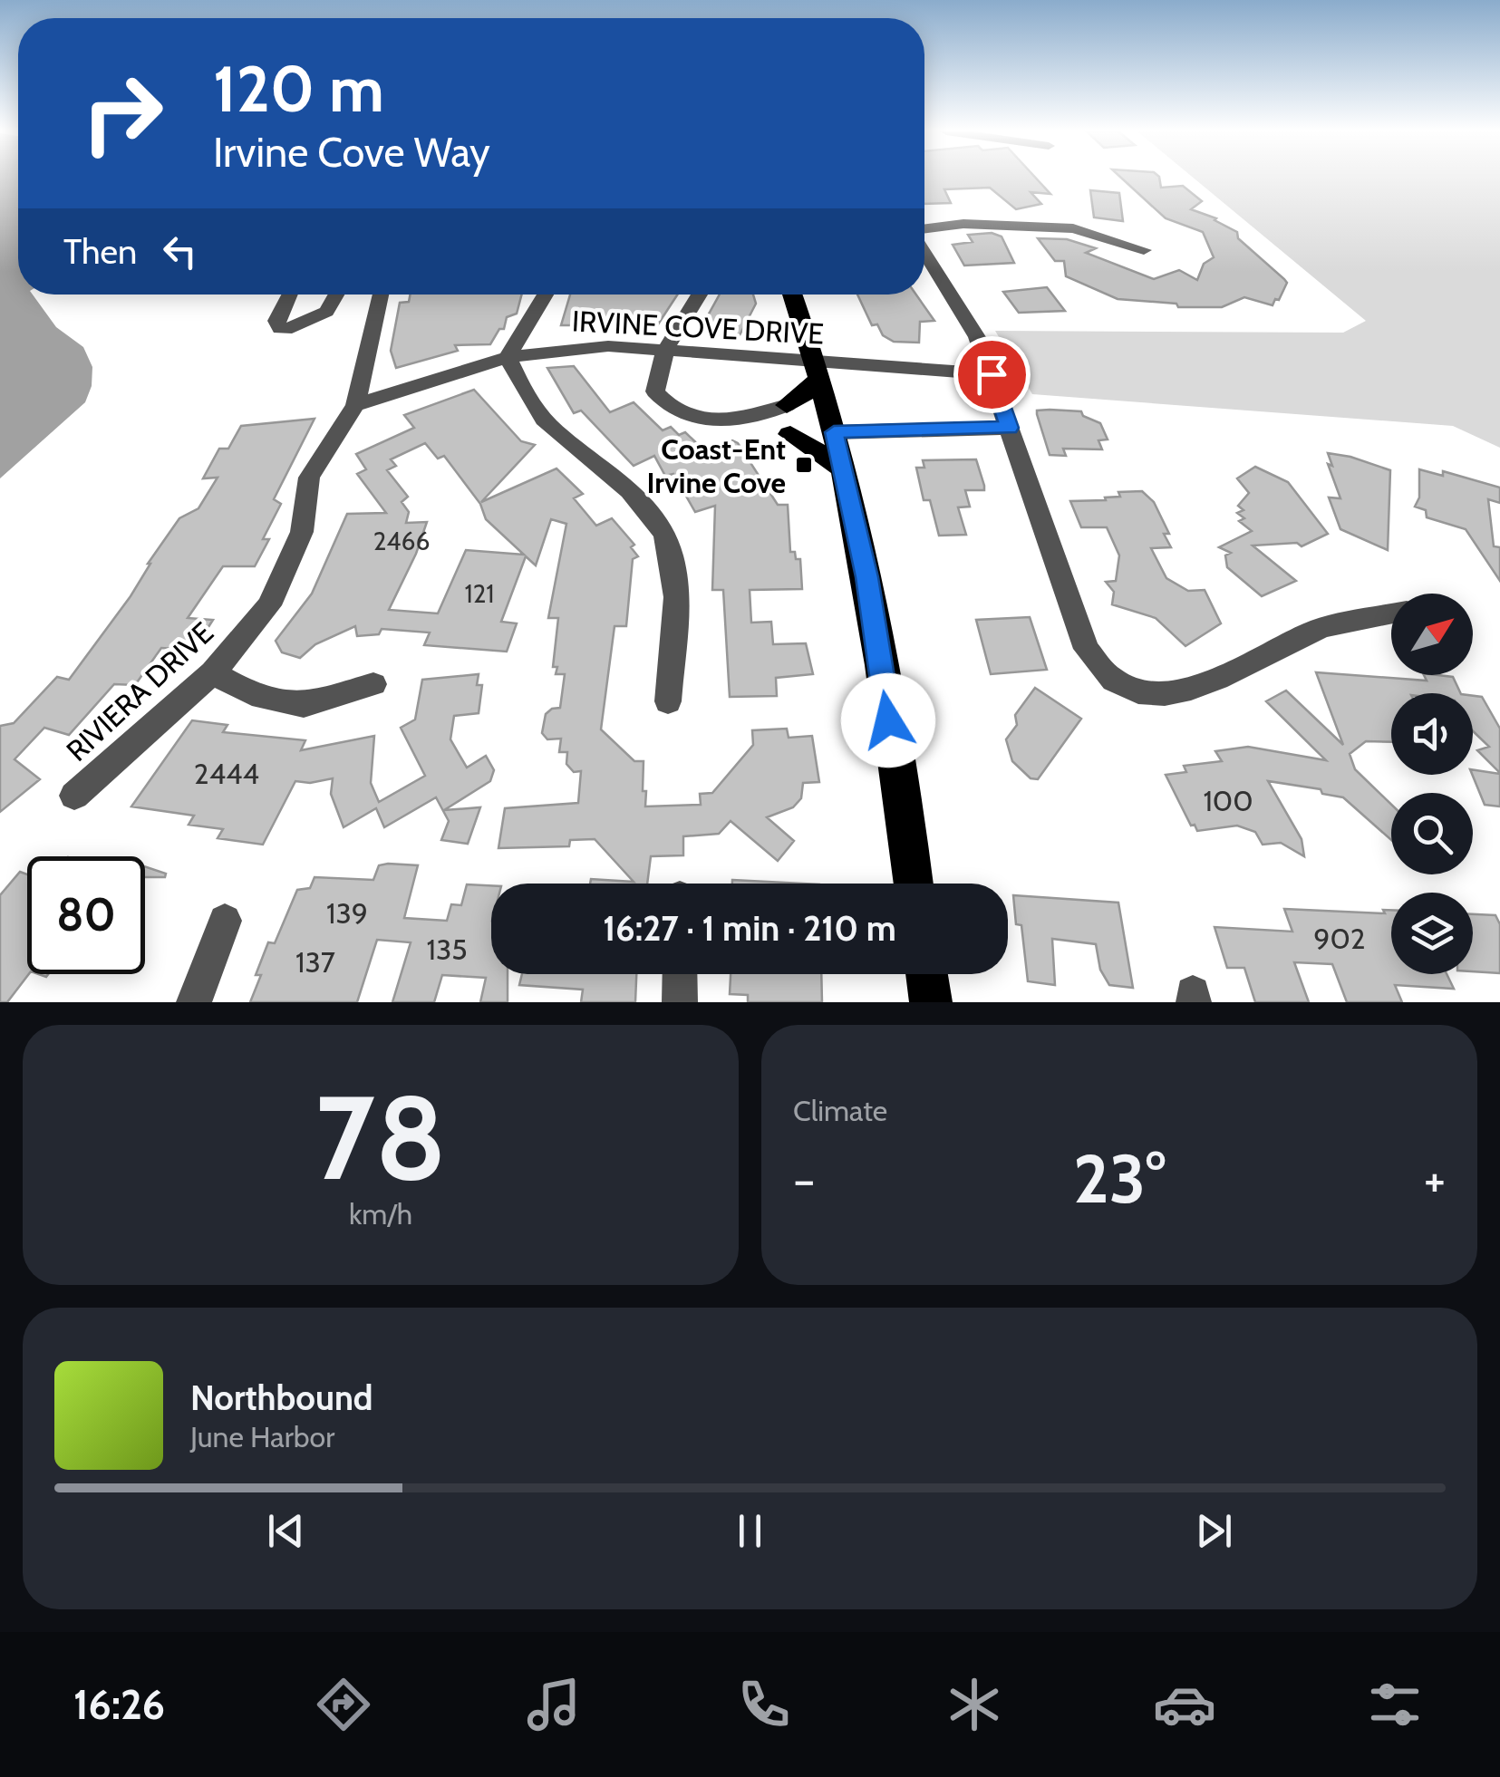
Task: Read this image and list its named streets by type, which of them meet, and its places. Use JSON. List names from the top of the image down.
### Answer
{
  "streets": {
    "street": ["IRVINE COVE DRIVE", "RIVIERA DRIVE"]
  },
  "crossings": [
    ["IRVINE COVE DRIVE", "RIVIERA DRIVE"]
  ],
  "places": {
    "transit": ["Coast-Ent Irvine Cove"]
  },
  "house_numbers": [
    "2466",
    "121",
    "2444",
    "100",
    "139",
    "902",
    "135",
    "137"
  ],
  "north": "top right",
  "page": {
    "turn": ["120 m", "Irvine Cove Way"],
    "then": "Then",
    "limit": "80",
    "trip": "16:27 · 1 min · 210 m",
    "tile": [
      ["78", "km/h"],
      "Climate"
    ],
    "heat": ["−", "23°", "+"],
    "song": ["Northbound", "June Harbor"],
    "tabs": "16:26"
  }
}
